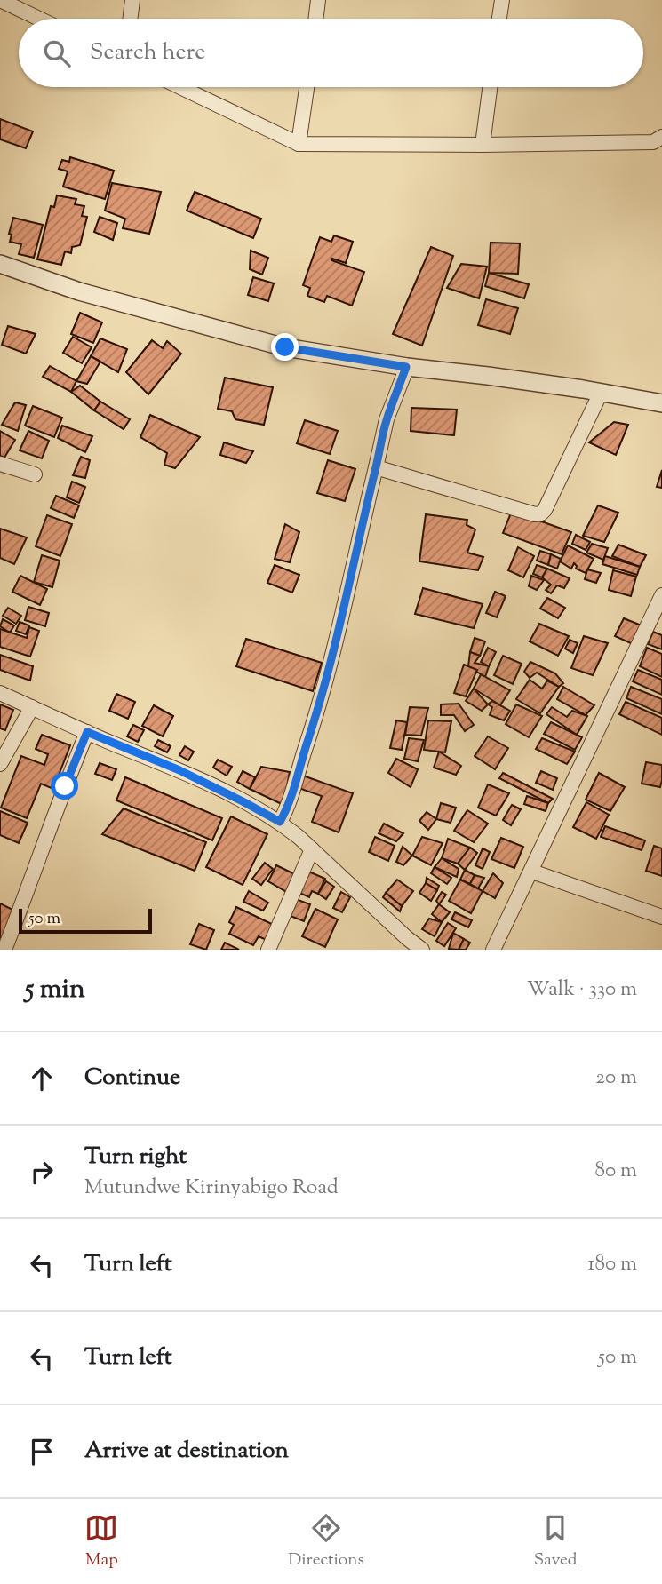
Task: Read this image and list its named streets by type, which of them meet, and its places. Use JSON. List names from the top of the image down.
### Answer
{
  "scale_bar": "50 m",
  "page": {
    "search": "Search here",
    "scale": "50 m",
    "heading": ["5 min", "Walk · 330 m"],
    "list": [
      ["Continue", "20 m"],
      ["Turn right", "Mutundwe Kirinyabigo Road", "80 m"],
      ["Turn left", "180 m"],
      ["Turn left", "50 m"],
      "Arrive at destination"
    ],
    "nav": ["Map", "Directions", "Saved"]
  }
}
